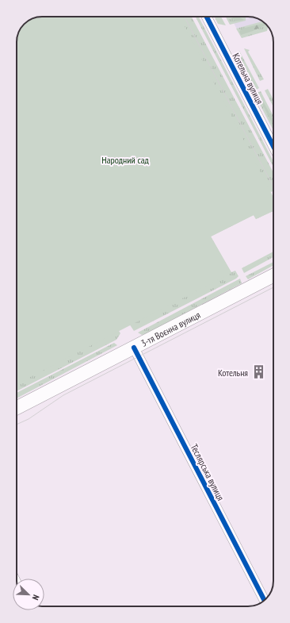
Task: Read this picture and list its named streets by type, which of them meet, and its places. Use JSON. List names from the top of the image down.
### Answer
{
  "streets": {
    "main road": ["3-тя Воєнна вулиця"],
    "street": ["Котельна вулиця", "Теслярська вулиця"]
  },
  "crossings": [
    ["3-тя Воєнна вулиця", "Теслярська вулиця"]
  ],
  "parks": ["Народний сад"],
  "places": {
    "building": ["Котельня"]
  },
  "north": "bottom right"
}
